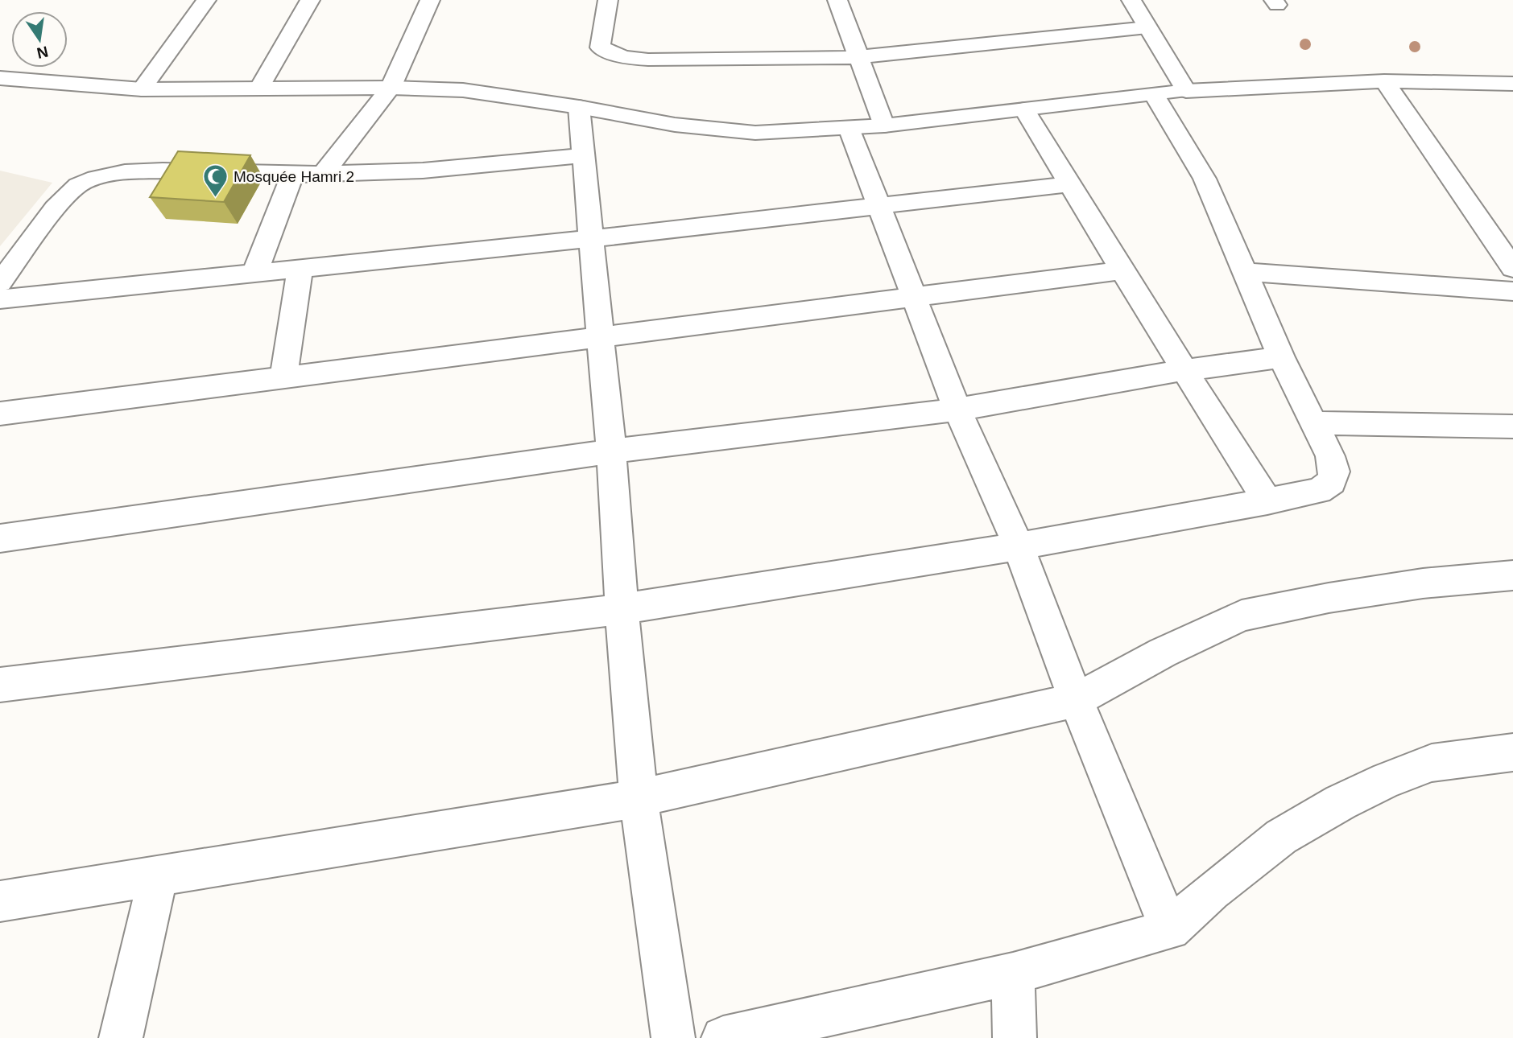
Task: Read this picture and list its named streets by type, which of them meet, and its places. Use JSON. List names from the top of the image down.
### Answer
{
  "places": {
    "mosque": ["Mosquée Hamri 2"]
  },
  "north": "bottom"
}
